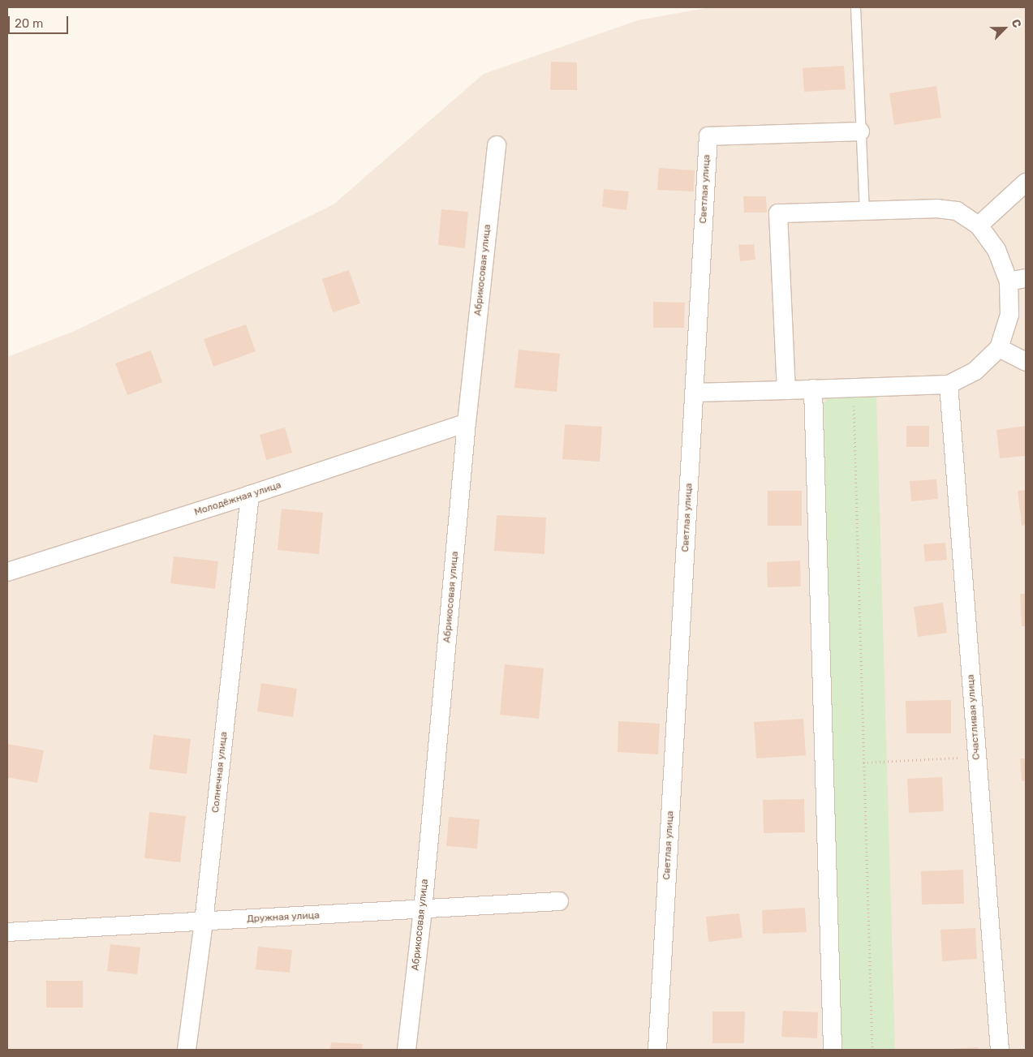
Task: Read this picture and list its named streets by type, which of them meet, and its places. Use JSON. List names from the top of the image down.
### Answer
{
  "streets": {
    "street": [
      "Светлая улица",
      "Абрикосовая улица",
      "Молодёжная улица",
      "Счастливая улица",
      "Солнечная улица",
      "Дружная улица"
    ]
  },
  "crossings": [
    ["Абрикосовая улица", "Молодёжная улица"],
    ["Абрикосовая улица", "Дружная улица"],
    ["Молодёжная улица", "Солнечная улица"],
    ["Солнечная улица", "Дружная улица"]
  ],
  "scale_bar": "20 m",
  "north": "top right"
}
